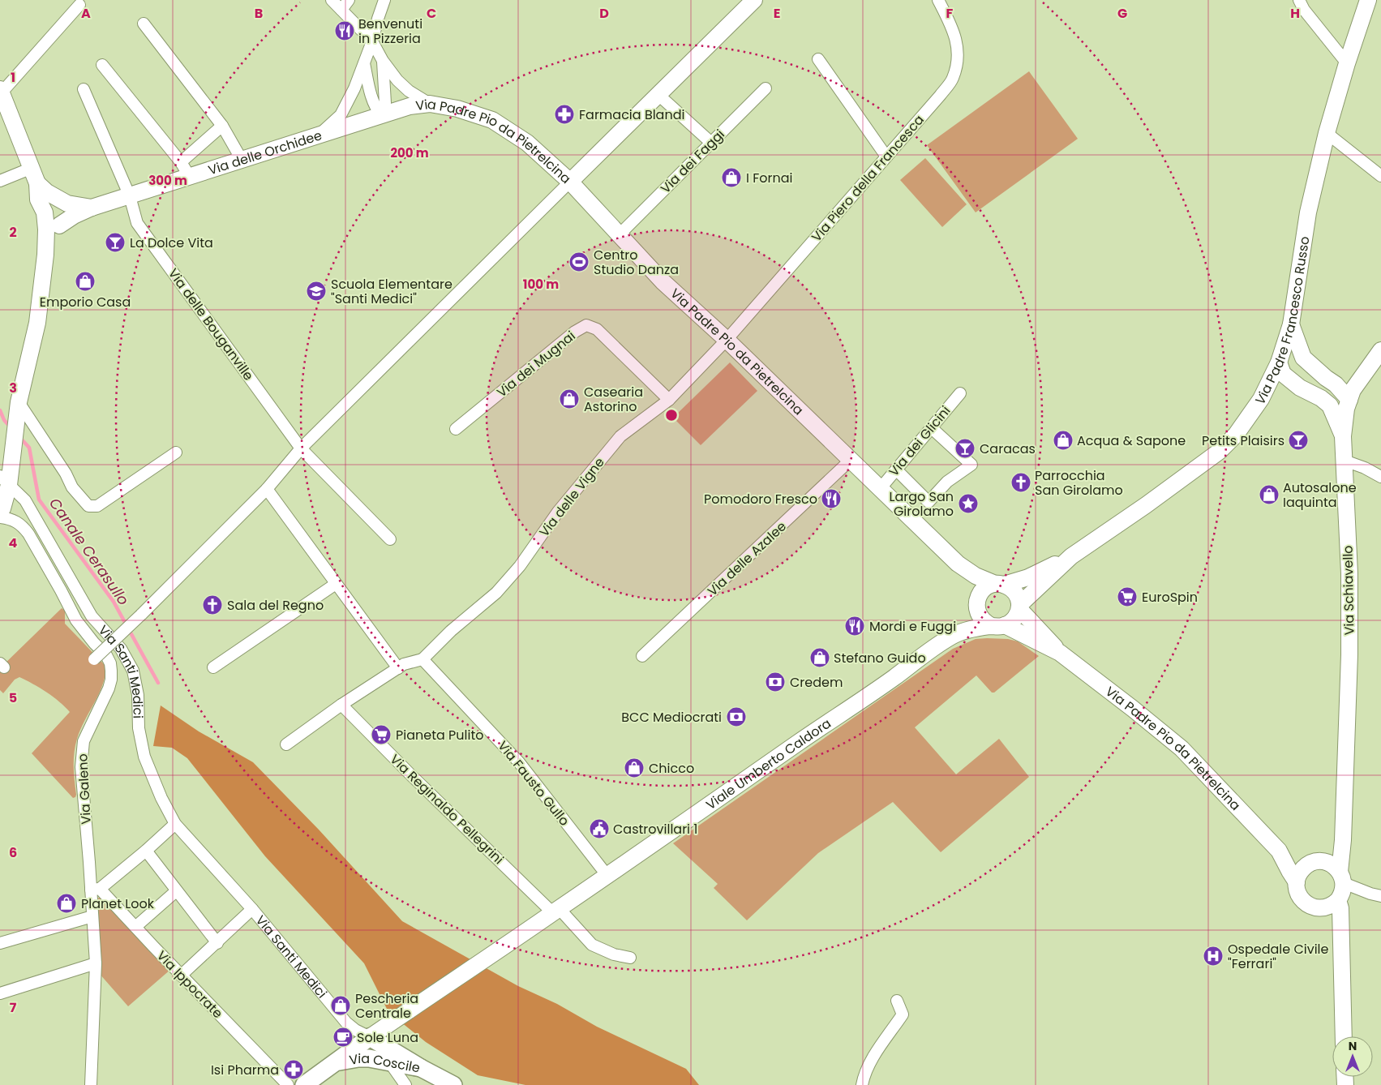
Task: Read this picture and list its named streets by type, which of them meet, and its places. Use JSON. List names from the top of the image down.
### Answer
{
  "streets": {
    "main road": ["Via Coscile"],
    "street": [
      "Via Padre Pio da Pietrelcina",
      "Via delle Orchidee",
      "Via dei Faggi",
      "Via Piero della Francesca",
      "Via Padre Francesco Russo",
      "Via delle Bouganville",
      "Via dei Mugnai",
      "Via dei Glicini",
      "Via delle Vigne",
      "Via delle Azalee",
      "Via Schiavello",
      "Via Santi Medici",
      "Viale Umberto Caldora",
      "Via Fausto Gullo",
      "Via Galeno",
      "Via Reginaldo Pellegrini",
      "Via Ippocrate"
    ]
  },
  "crossings": [
    ["Via Padre Pio da Pietrelcina", "Via delle Orchidee"],
    ["Via Padre Pio da Pietrelcina", "Via dei Faggi"],
    ["Via Padre Pio da Pietrelcina", "Via Piero della Francesca"],
    ["Via Padre Pio da Pietrelcina", "Via Padre Francesco Russo"],
    ["Via Padre Pio da Pietrelcina", "Via dei Glicini"],
    ["Via Padre Pio da Pietrelcina", "Via delle Vigne"],
    ["Via Padre Pio da Pietrelcina", "Via delle Azalee"],
    ["Via Padre Pio da Pietrelcina", "Viale Umberto Caldora"],
    ["Via delle Orchidee", "Via delle Bouganville"],
    ["Via Piero della Francesca", "Via delle Vigne"],
    ["Via Padre Francesco Russo", "Viale Umberto Caldora"],
    ["Via dei Mugnai", "Via delle Vigne"],
    ["Via delle Vigne", "Via Fausto Gullo"],
    ["Via Santi Medici", "Viale Umberto Caldora"],
    ["Viale Umberto Caldora", "Via Fausto Gullo"],
    ["Viale Umberto Caldora", "Via Reginaldo Pellegrini"],
    ["Via Galeno", "Via Ippocrate"]
  ],
  "water": ["Canale Cerasullo"],
  "places": {
    "restaurant": ["Benvenuti in Pizzeria", "Pomodoro Fresco", "Mordi e Fuggi"],
    "pharmacy": ["Farmacia Blandi", "Isi Pharma"],
    "shop": [
      "I Fornai",
      "Emporio Casa",
      "Casearia Astorino",
      "Acqua & Sapone",
      "Autosalone Iaquinta",
      "Stefano Guido",
      "Chicco",
      "Planet Look",
      "Pescheria Centrale"
    ],
    "bar": ["La Dolce Vita", "Petits Plaisirs", "Caracas"],
    "sports": ["Centro Studio Danza"],
    "school or university": ["Scuola Elementare \"Santi Medici\""],
    "church": ["Parrocchia San Girolamo", "Sala del Regno"],
    "place": ["Largo San Girolamo"],
    "supermarket": ["EuroSpin", "Pianeta Pulito"],
    "bank": ["Credem", "BCC Mediocrati"],
    "public building": ["Castrovillari 1"],
    "hospital": ["Ospedale Civile \"Ferrari\""],
    "cafe": ["Sole Luna"]
  },
  "north": "top",
  "grid": {
    "columns": [
      "A",
      "B",
      "C",
      "D",
      "E",
      "F",
      "G",
      "H"
    ],
    "rows": [
      "1",
      "2",
      "3",
      "4",
      "5",
      "6",
      "7"
    ]
  },
  "rings": ["200 m", "300 m", "100 m"]
}
